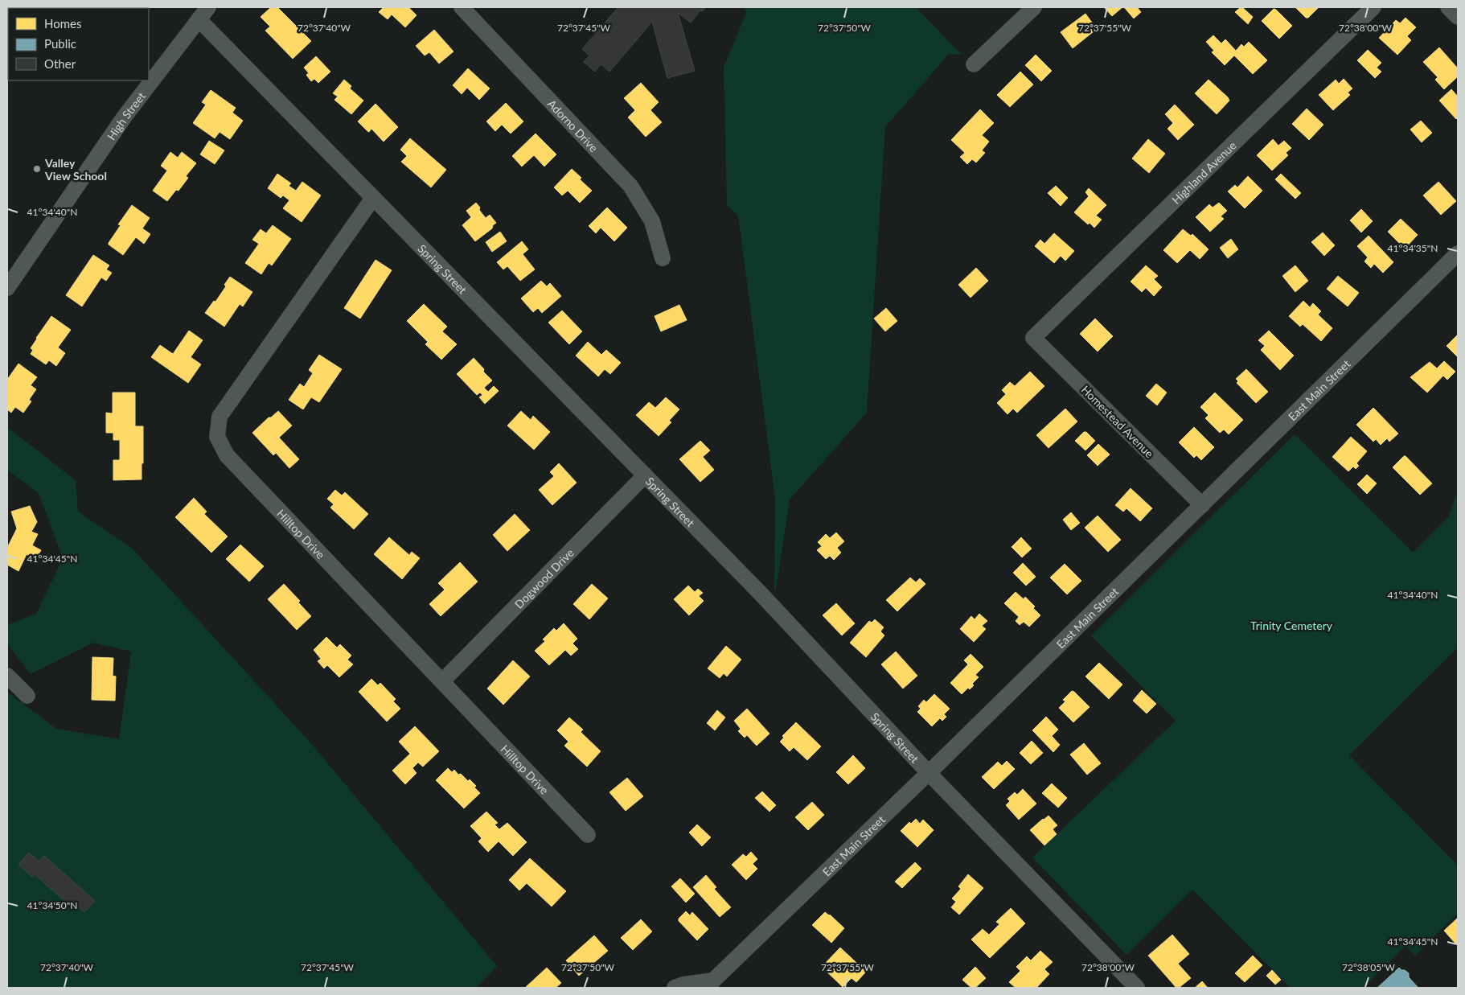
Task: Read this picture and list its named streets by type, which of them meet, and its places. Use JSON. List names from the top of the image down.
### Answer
{
  "streets": {
    "street": [
      "High Street",
      "Adorno Drive",
      "Highland Avenue",
      "Spring Street",
      "East Main Street",
      "Homestead Avenue",
      "Hilltop Drive",
      "Dogwood Drive"
    ]
  },
  "crossings": [
    ["High Street", "Spring Street"],
    ["Highland Avenue", "Homestead Avenue"],
    ["Spring Street", "East Main Street"],
    ["Spring Street", "Hilltop Drive"],
    ["Spring Street", "Dogwood Drive"],
    ["East Main Street", "Homestead Avenue"],
    ["Hilltop Drive", "Dogwood Drive"]
  ],
  "parks": ["Trinity Cemetery"],
  "places": ["Valley View School"],
  "legend": ["Homes", "Public", "Other"],
  "coordinates": [
    "72°37'40\"W",
    "72°37'45\"W",
    "72°37'50\"W",
    "72°37'55\"W",
    "72°38'00\"W",
    "41°34'40\"N",
    "41°34'35\"N",
    "41°34'45\"N",
    "41°34'50\"N",
    "72°38'05\"W"
  ]
}
